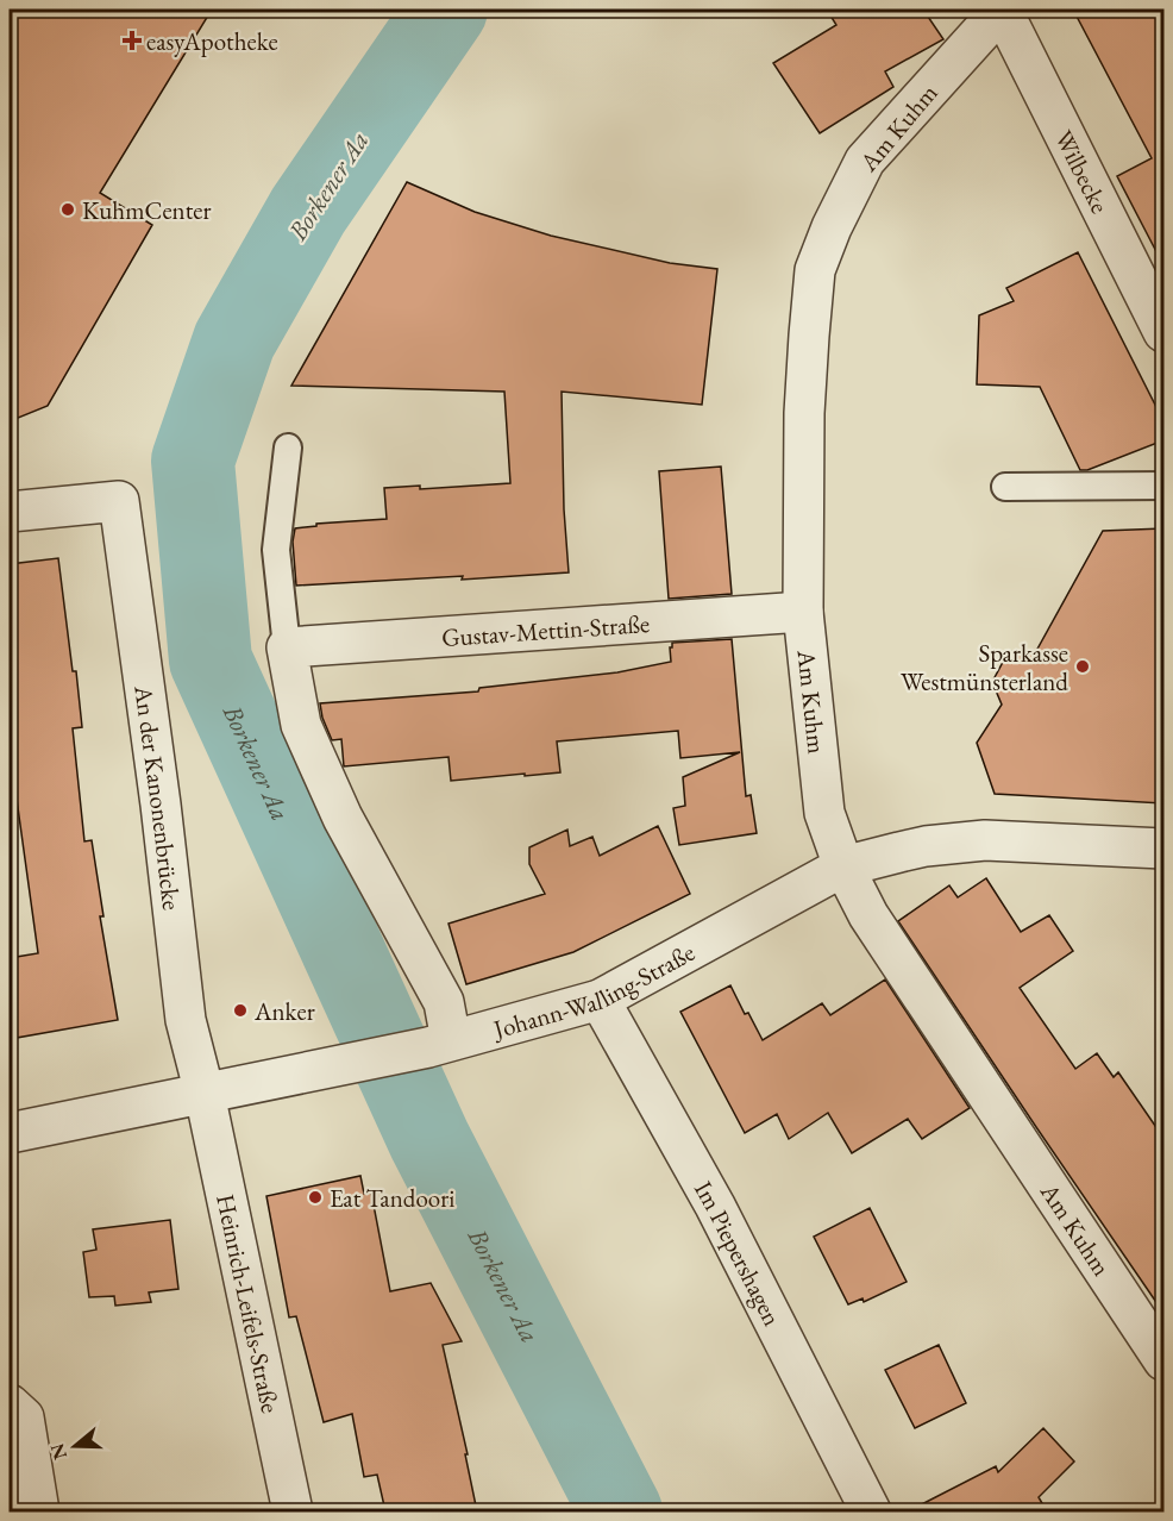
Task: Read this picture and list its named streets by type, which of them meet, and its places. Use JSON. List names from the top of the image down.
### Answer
{
  "streets": {
    "street": [
      "Am Kuhm",
      "Wilbecke",
      "Gustav-Mettin-Straße",
      "An der Kanonenbrücke",
      "Johann-Walling-Straße",
      "Im Piepershagen",
      "Heinrich-Leifels-Straße"
    ]
  },
  "crossings": [
    ["Am Kuhm", "Wilbecke"],
    ["Am Kuhm", "Gustav-Mettin-Straße"],
    ["Am Kuhm", "Johann-Walling-Straße"],
    ["An der Kanonenbrücke", "Johann-Walling-Straße"],
    ["An der Kanonenbrücke", "Heinrich-Leifels-Straße"],
    ["Johann-Walling-Straße", "Im Piepershagen"],
    ["Johann-Walling-Straße", "Heinrich-Leifels-Straße"]
  ],
  "water": ["Borkener Aa"],
  "places": {
    "health": ["easyApotheke"],
    "other": [
      "KuhmCenter",
      "Sparkasse Westmünsterland",
      "Anker",
      "Eat Tandoori"
    ]
  },
  "north": "left"
}
